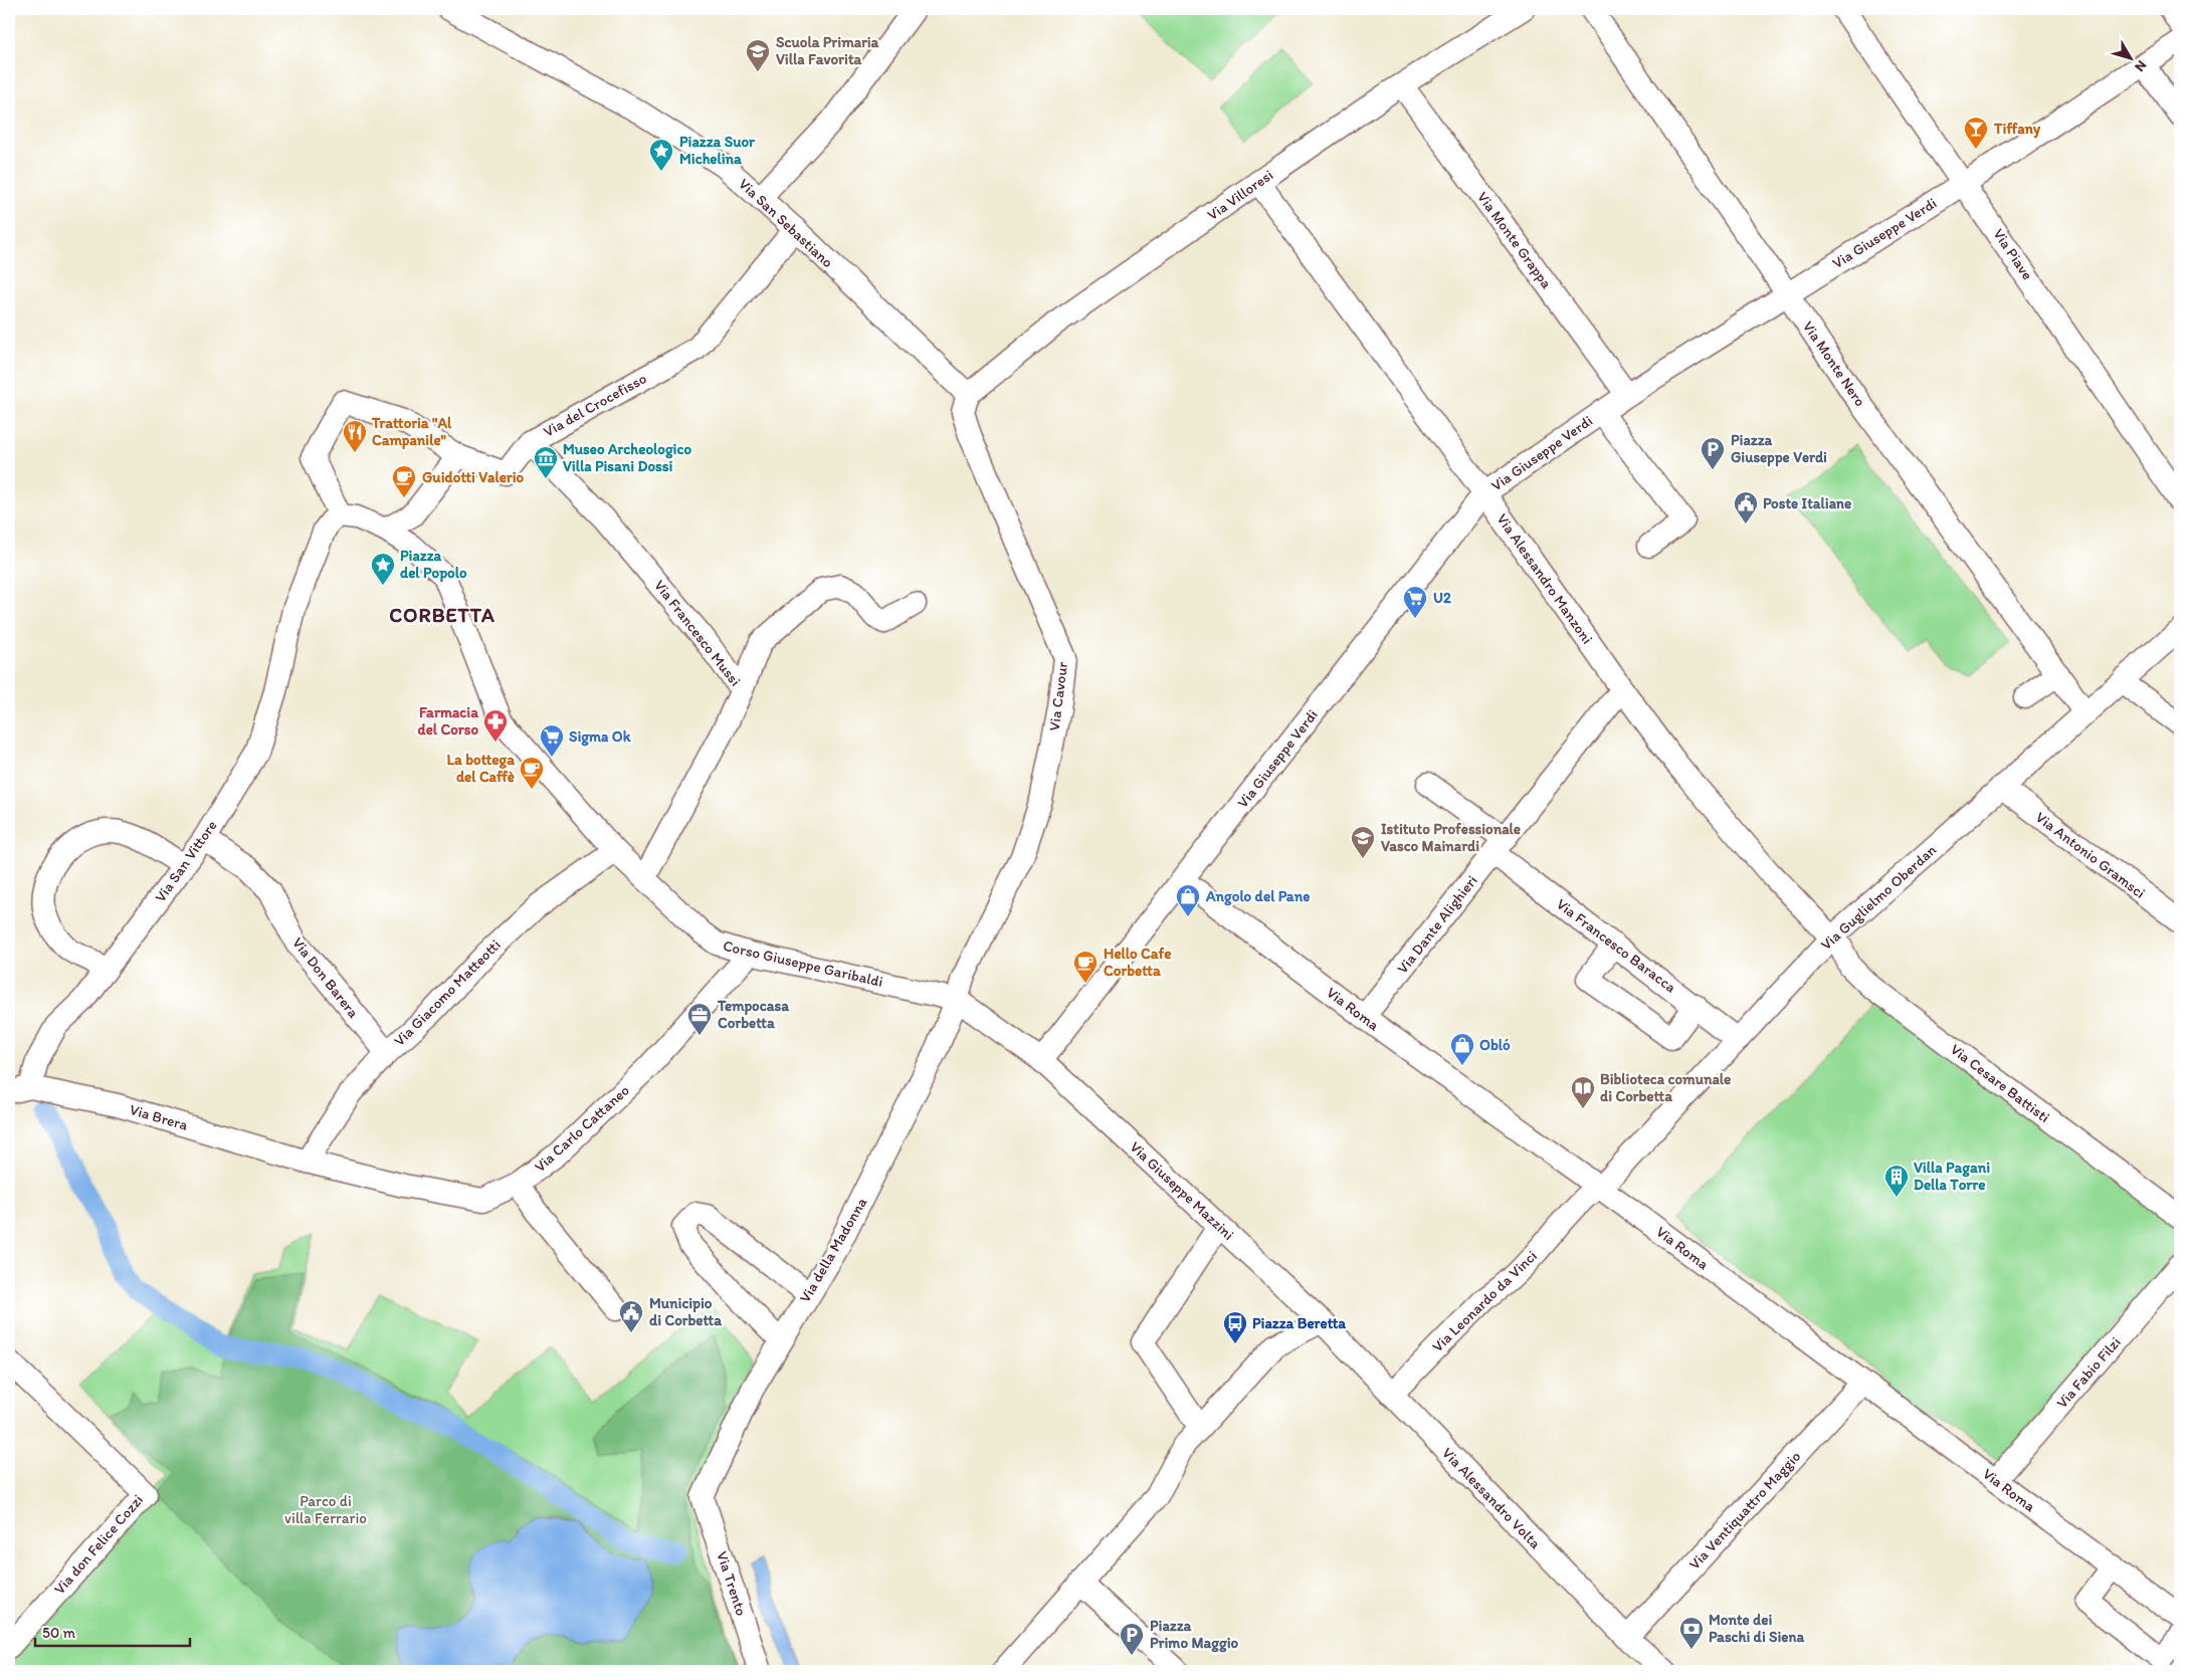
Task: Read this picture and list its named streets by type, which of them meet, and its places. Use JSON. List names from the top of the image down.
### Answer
{
  "streets": {
    "street": [
      "Via Villoresi",
      "Via San Sebastiano",
      "Via Giuseppe Verdi",
      "Via Monte Grappa",
      "Via Piave",
      "Via Monte Nero",
      "Via del Crocefisso",
      "Via Alessandro Manzoni",
      "Via Francesco Mussi",
      "Via Cavour",
      "Via Antonio Gramsci",
      "Via San Vittore",
      "Via Guglielmo Oberdan",
      "Via Dante Alighieri",
      "Via Francesco Baracca",
      "Corso Giuseppe Garibaldi",
      "Via Don Barera",
      "Via Giacomo Matteotti",
      "Via Roma",
      "Via Cesare Battisti",
      "Via Brera",
      "Via Carlo Cattaneo",
      "Via Giuseppe Mazzini",
      "Via della Madonna",
      "Via Leonardo da Vinci",
      "Via Fabio Filzi",
      "Via Alessandro Volta",
      "Via Ventiquattro Maggio",
      "Via don Felice Cozzi",
      "Via Trento"
    ]
  },
  "crossings": [
    ["Via Villoresi", "Via San Sebastiano"],
    ["Via Villoresi", "Via Monte Grappa"],
    ["Via Villoresi", "Via Alessandro Manzoni"],
    ["Via Villoresi", "Via Cavour"],
    ["Via San Sebastiano", "Via del Crocefisso"],
    ["Via San Sebastiano", "Via Cavour"],
    ["Via Giuseppe Verdi", "Via Monte Grappa"],
    ["Via Giuseppe Verdi", "Via Piave"],
    ["Via Giuseppe Verdi", "Via Monte Nero"],
    ["Via Giuseppe Verdi", "Via Alessandro Manzoni"],
    ["Via Giuseppe Verdi", "Via Roma"],
    ["Via Giuseppe Verdi", "Via Giuseppe Mazzini"],
    ["Via Monte Nero", "Via Guglielmo Oberdan"],
    ["Via del Crocefisso", "Via Francesco Mussi"],
    ["Via Alessandro Manzoni", "Via Guglielmo Oberdan"],
    ["Via Alessandro Manzoni", "Via Dante Alighieri"],
    ["Via Alessandro Manzoni", "Via Cesare Battisti"],
    ["Via Francesco Mussi", "Corso Giuseppe Garibaldi"],
    ["Via Cavour", "Corso Giuseppe Garibaldi"],
    ["Via Cavour", "Via Giuseppe Mazzini"],
    ["Via Cavour", "Via della Madonna"],
    ["Via Antonio Gramsci", "Via Guglielmo Oberdan"],
    ["Via San Vittore", "Corso Giuseppe Garibaldi"],
    ["Via San Vittore", "Via Don Barera"],
    ["Via San Vittore", "Via Brera"],
    ["Via Guglielmo Oberdan", "Via Francesco Baracca"],
    ["Via Guglielmo Oberdan", "Via Roma"],
    ["Via Guglielmo Oberdan", "Via Cesare Battisti"],
    ["Via Guglielmo Oberdan", "Via Leonardo da Vinci"],
    ["Via Dante Alighieri", "Via Francesco Baracca"],
    ["Via Dante Alighieri", "Via Roma"],
    ["Corso Giuseppe Garibaldi", "Via Giacomo Matteotti"],
    ["Corso Giuseppe Garibaldi", "Via Carlo Cattaneo"],
    ["Corso Giuseppe Garibaldi", "Via Giuseppe Mazzini"],
    ["Corso Giuseppe Garibaldi", "Via della Madonna"],
    ["Via Don Barera", "Via Giacomo Matteotti"],
    ["Via Giacomo Matteotti", "Via Brera"],
    ["Via Giacomo Matteotti", "Via Carlo Cattaneo"],
    ["Via Roma", "Via Leonardo da Vinci"],
    ["Via Roma", "Via Fabio Filzi"],
    ["Via Roma", "Via Ventiquattro Maggio"],
    ["Via Brera", "Via Carlo Cattaneo"],
    ["Via Giuseppe Mazzini", "Via della Madonna"],
    ["Via Giuseppe Mazzini", "Via Alessandro Volta"],
    ["Via della Madonna", "Via Trento"],
    ["Via Leonardo da Vinci", "Via Alessandro Volta"],
    ["Via Alessandro Volta", "Via Ventiquattro Maggio"]
  ],
  "districts": ["CORBETTA"],
  "parks": ["Parco di villa Ferrario"],
  "places": {
    "school or university": ["Scuola Primaria Villa Favorita", "Istituto Professionale Vasco Mainardi"],
    "bar": ["Tiffany"],
    "place": ["Piazza Suor Michelina", "Piazza del Popolo"],
    "restaurant": ["Trattoria \"Al Campanile\""],
    "parking": ["Piazza Giuseppe Verdi", "Piazza Primo Maggio"],
    "museum": ["Museo Archeologico Villa Pisani Dossi"],
    "cafe": ["Guidotti Valerio", "La bottega del Caffè", "Hello Cafe Corbetta"],
    "public building": ["Poste Italiane", "Municipio di Corbetta"],
    "supermarket": ["U2", "Sigma Ok"],
    "pharmacy": ["Farmacia del Corso"],
    "shop": ["Angolo del Pane", "Obló"],
    "office": ["Tempocasa Corbetta"],
    "library": ["Biblioteca comunale di Corbetta"],
    "building": ["Villa Pagani Della Torre"],
    "bus stop": ["Piazza Beretta"],
    "bank": ["Monte dei Paschi di Siena"]
  },
  "scale_bar": "50 m",
  "north": "bottom right"
}
